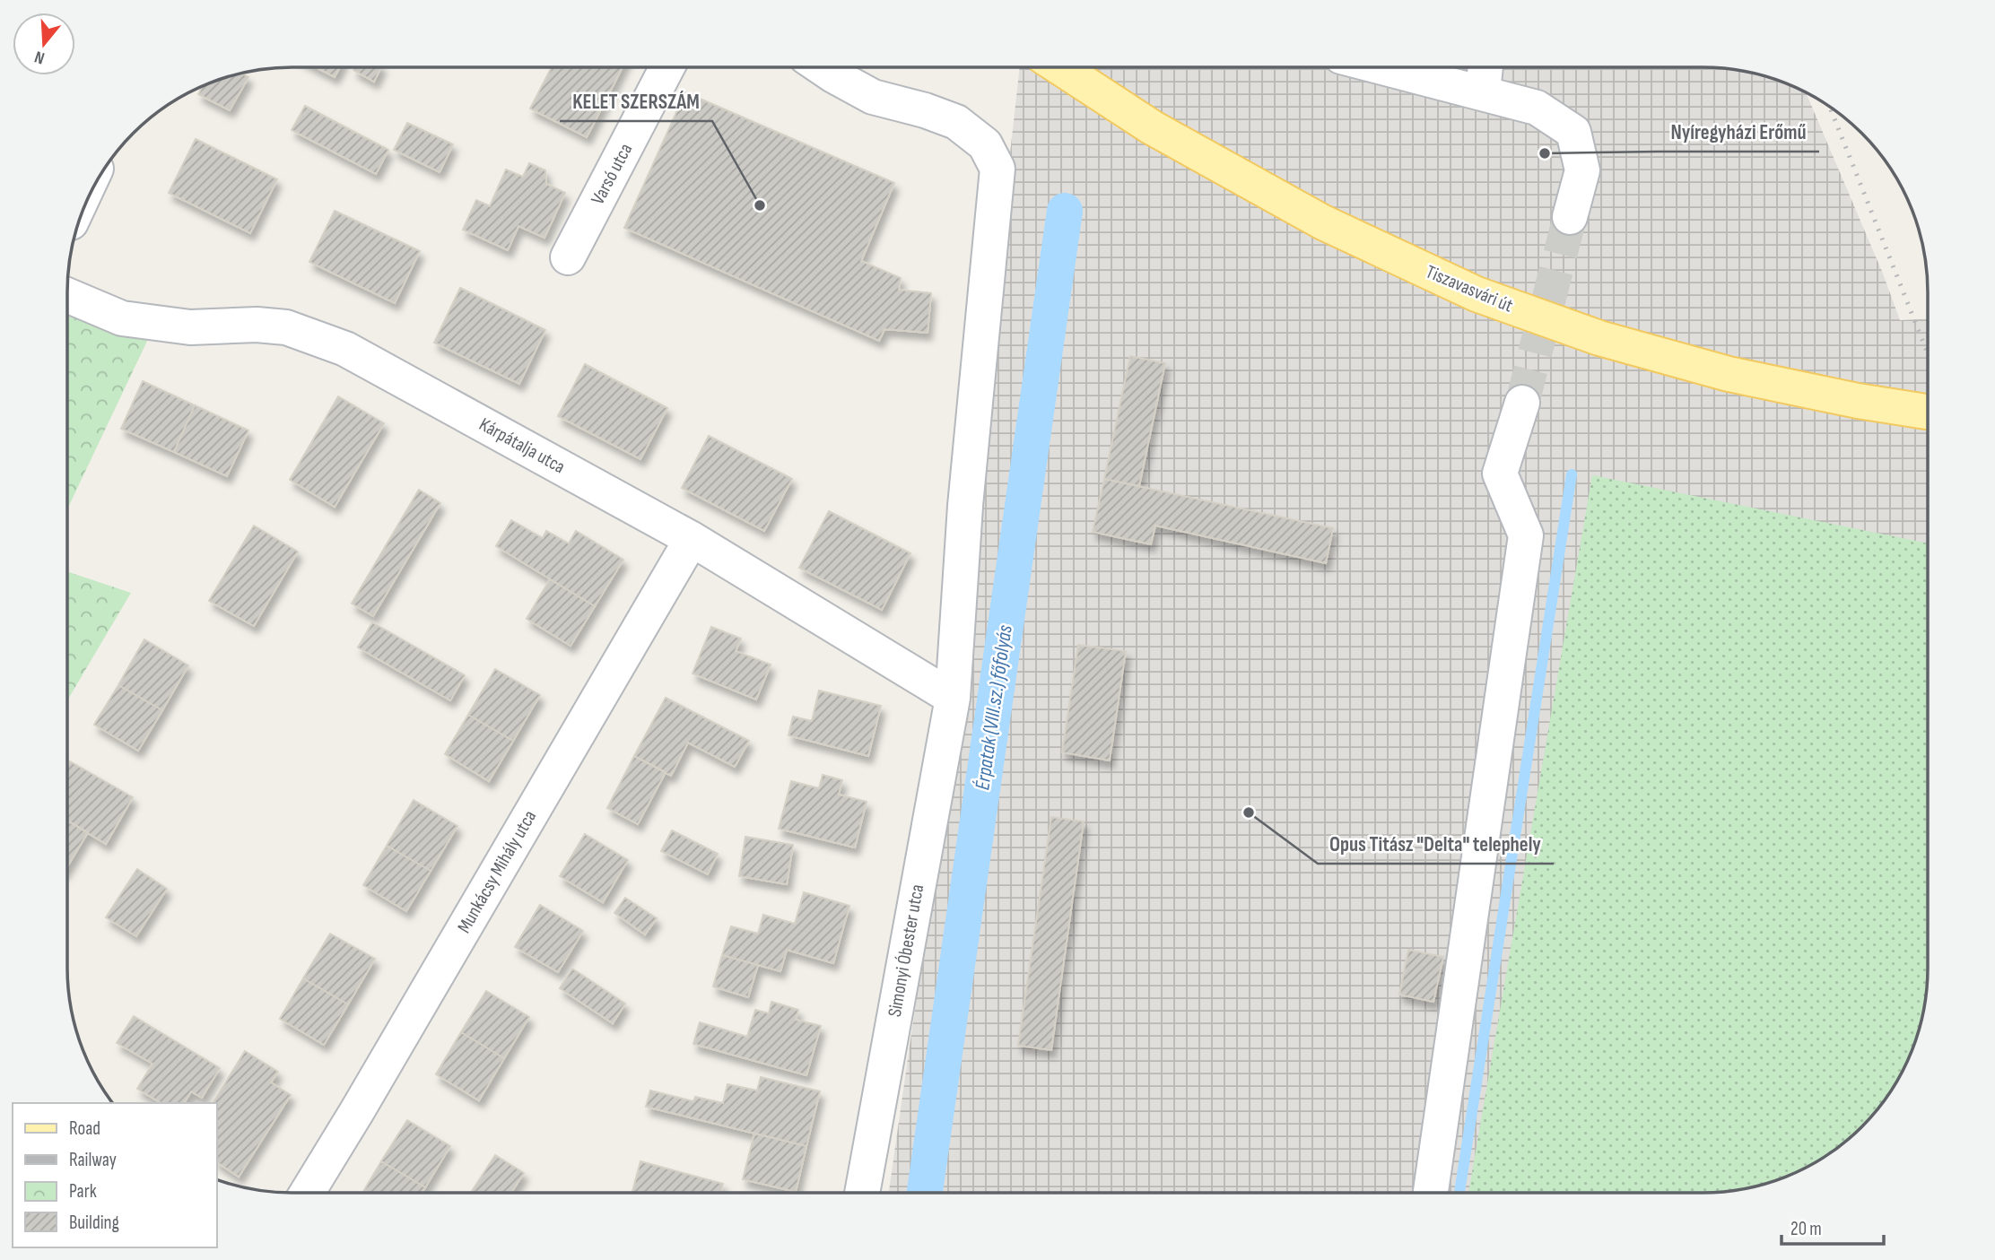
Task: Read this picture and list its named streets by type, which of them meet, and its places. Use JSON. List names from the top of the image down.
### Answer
{
  "streets": {
    "main road": ["Tiszavasvári út"],
    "street": [
      "Varsó utca",
      "Kárpátalja utca",
      "Munkácsy Mihály utca",
      "Simonyi Óbester utca"
    ]
  },
  "crossings": [
    ["Kárpátalja utca", "Munkácsy Mihály utca"],
    ["Kárpátalja utca", "Simonyi Óbester utca"]
  ],
  "water": ["Érpatak (VIII.sz.) főfolyás"],
  "places": ["Nyíregyházi Erőmű", "KELET SZERSZÁM", "Opus Titász \"Delta\" telephely"],
  "legend": [
    "Road",
    "Railway",
    "Park",
    "Building"
  ],
  "scale_bar": "20 m",
  "north": "bottom"
}
